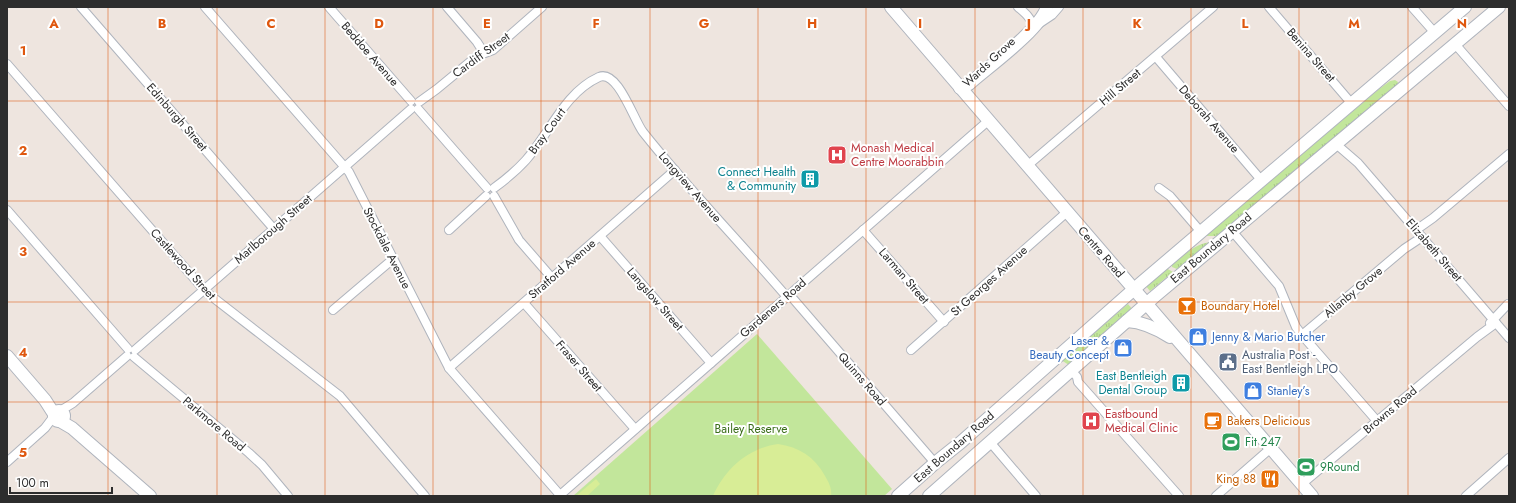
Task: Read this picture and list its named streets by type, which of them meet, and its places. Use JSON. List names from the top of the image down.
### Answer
{
  "streets": {
    "main road": ["Wards Grove", "East Boundary Road", "Centre Road"],
    "street": [
      "Beddoe Avenue",
      "Cardiff Street",
      "Benina Street",
      "Hill Street",
      "Edinburgh Street",
      "Deborah Avenue",
      "Bray Court",
      "Longview Avenue",
      "Marlborough Street",
      "Stockdale Avenue",
      "Elizabeth Street",
      "Castlewood Street",
      "Stratford Avenue",
      "Larman Street",
      "St Georges Avenue",
      "Allanby Grove",
      "Langslow Street",
      "Gardeners Road",
      "Fraser Street",
      "Quinns Road",
      "Browns Road",
      "Parkmore Road"
    ]
  },
  "crossings": [
    ["Beddoe Avenue", "Cardiff Street"],
    ["Beddoe Avenue", "Bray Court"],
    ["Beddoe Avenue", "Marlborough Street"],
    ["Beddoe Avenue", "Stratford Avenue"],
    ["Cardiff Street", "Marlborough Street"],
    ["Benina Street", "East Boundary Road"],
    ["Wards Grove", "Centre Road"],
    ["Hill Street", "Deborah Avenue"],
    ["Hill Street", "Centre Road"],
    ["Edinburgh Street", "Marlborough Street"],
    ["Deborah Avenue", "East Boundary Road"],
    ["Bray Court", "Longview Avenue"],
    ["Longview Avenue", "Stratford Avenue"],
    ["Longview Avenue", "Gardeners Road"],
    ["Longview Avenue", "Quinns Road"],
    ["Marlborough Street", "Stockdale Avenue"],
    ["Marlborough Street", "Castlewood Street"],
    ["Marlborough Street", "Parkmore Road"],
    ["Stockdale Avenue", "Stratford Avenue"],
    ["Stockdale Avenue", "Gardeners Road"],
    ["East Boundary Road", "Elizabeth Street"],
    ["East Boundary Road", "Centre Road"],
    ["East Boundary Road", "Quinns Road"],
    ["Elizabeth Street", "Allanby Grove"],
    ["Elizabeth Street", "Browns Road"],
    ["Centre Road", "St Georges Avenue"],
    ["Centre Road", "Gardeners Road"],
    ["Centre Road", "Browns Road"],
    ["Stratford Avenue", "Langslow Street"],
    ["Stratford Avenue", "Fraser Street"],
    ["Larman Street", "St Georges Avenue"],
    ["Larman Street", "Gardeners Road"],
    ["Langslow Street", "Gardeners Road"],
    ["Gardeners Road", "Fraser Street"],
    ["Gardeners Road", "Quinns Road"]
  ],
  "parks": ["Bailey Reserve"],
  "places": {
    "hospital": ["Monash Medical Centre Moorabbin", "Eastbound Medical Clinic"],
    "building": ["Connect Health & Community", "East Bentleigh Dental Group"],
    "bar": ["Boundary Hotel"],
    "shop": ["Jenny & Mario Butcher", "Laser & Beauty Concept", "Stanley’s"],
    "public building": ["Australia Post - East Bentleigh LPO"],
    "cafe": ["Bakers Delicious"],
    "sports": ["Fit 247", "9Round"],
    "restaurant": ["King 88"]
  },
  "scale_bar": "100 m",
  "grid": {
    "columns": [
      "A",
      "B",
      "C",
      "D",
      "E",
      "F",
      "G",
      "H",
      "I",
      "J",
      "K",
      "L",
      "M",
      "N"
    ],
    "rows": [
      "1",
      "2",
      "3",
      "4",
      "5"
    ]
  }
}
